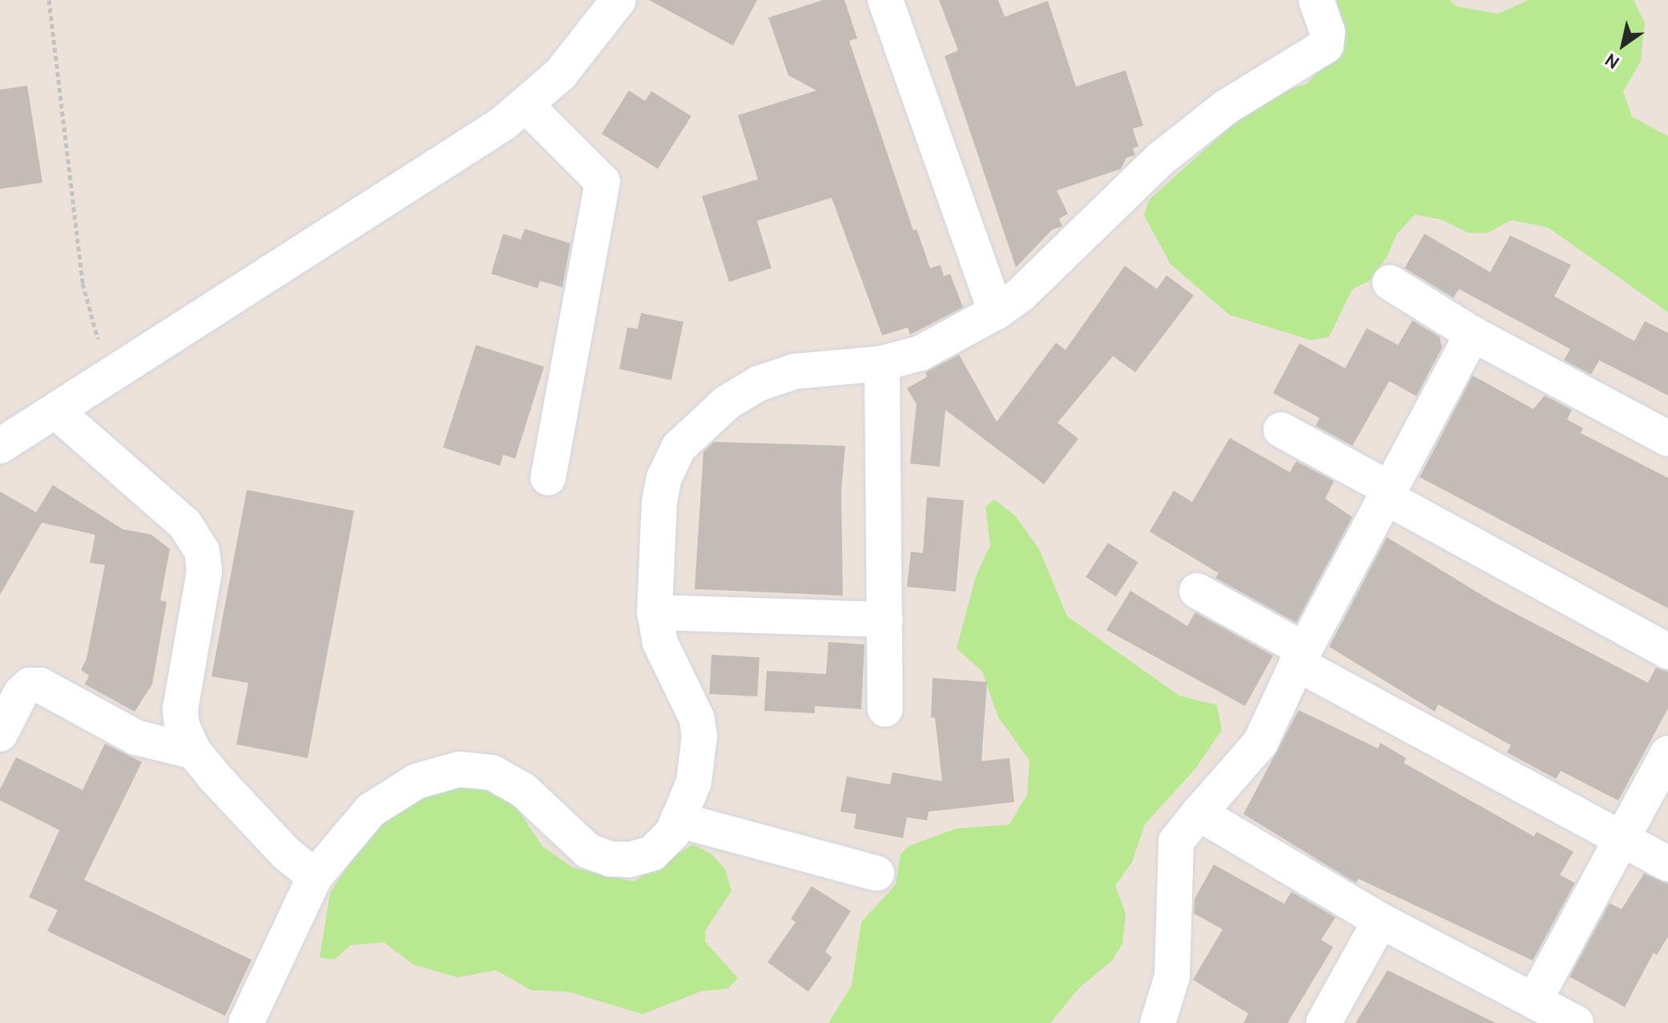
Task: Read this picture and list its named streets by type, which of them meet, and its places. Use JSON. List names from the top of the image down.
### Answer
{
  "north": "bottom left"
}
